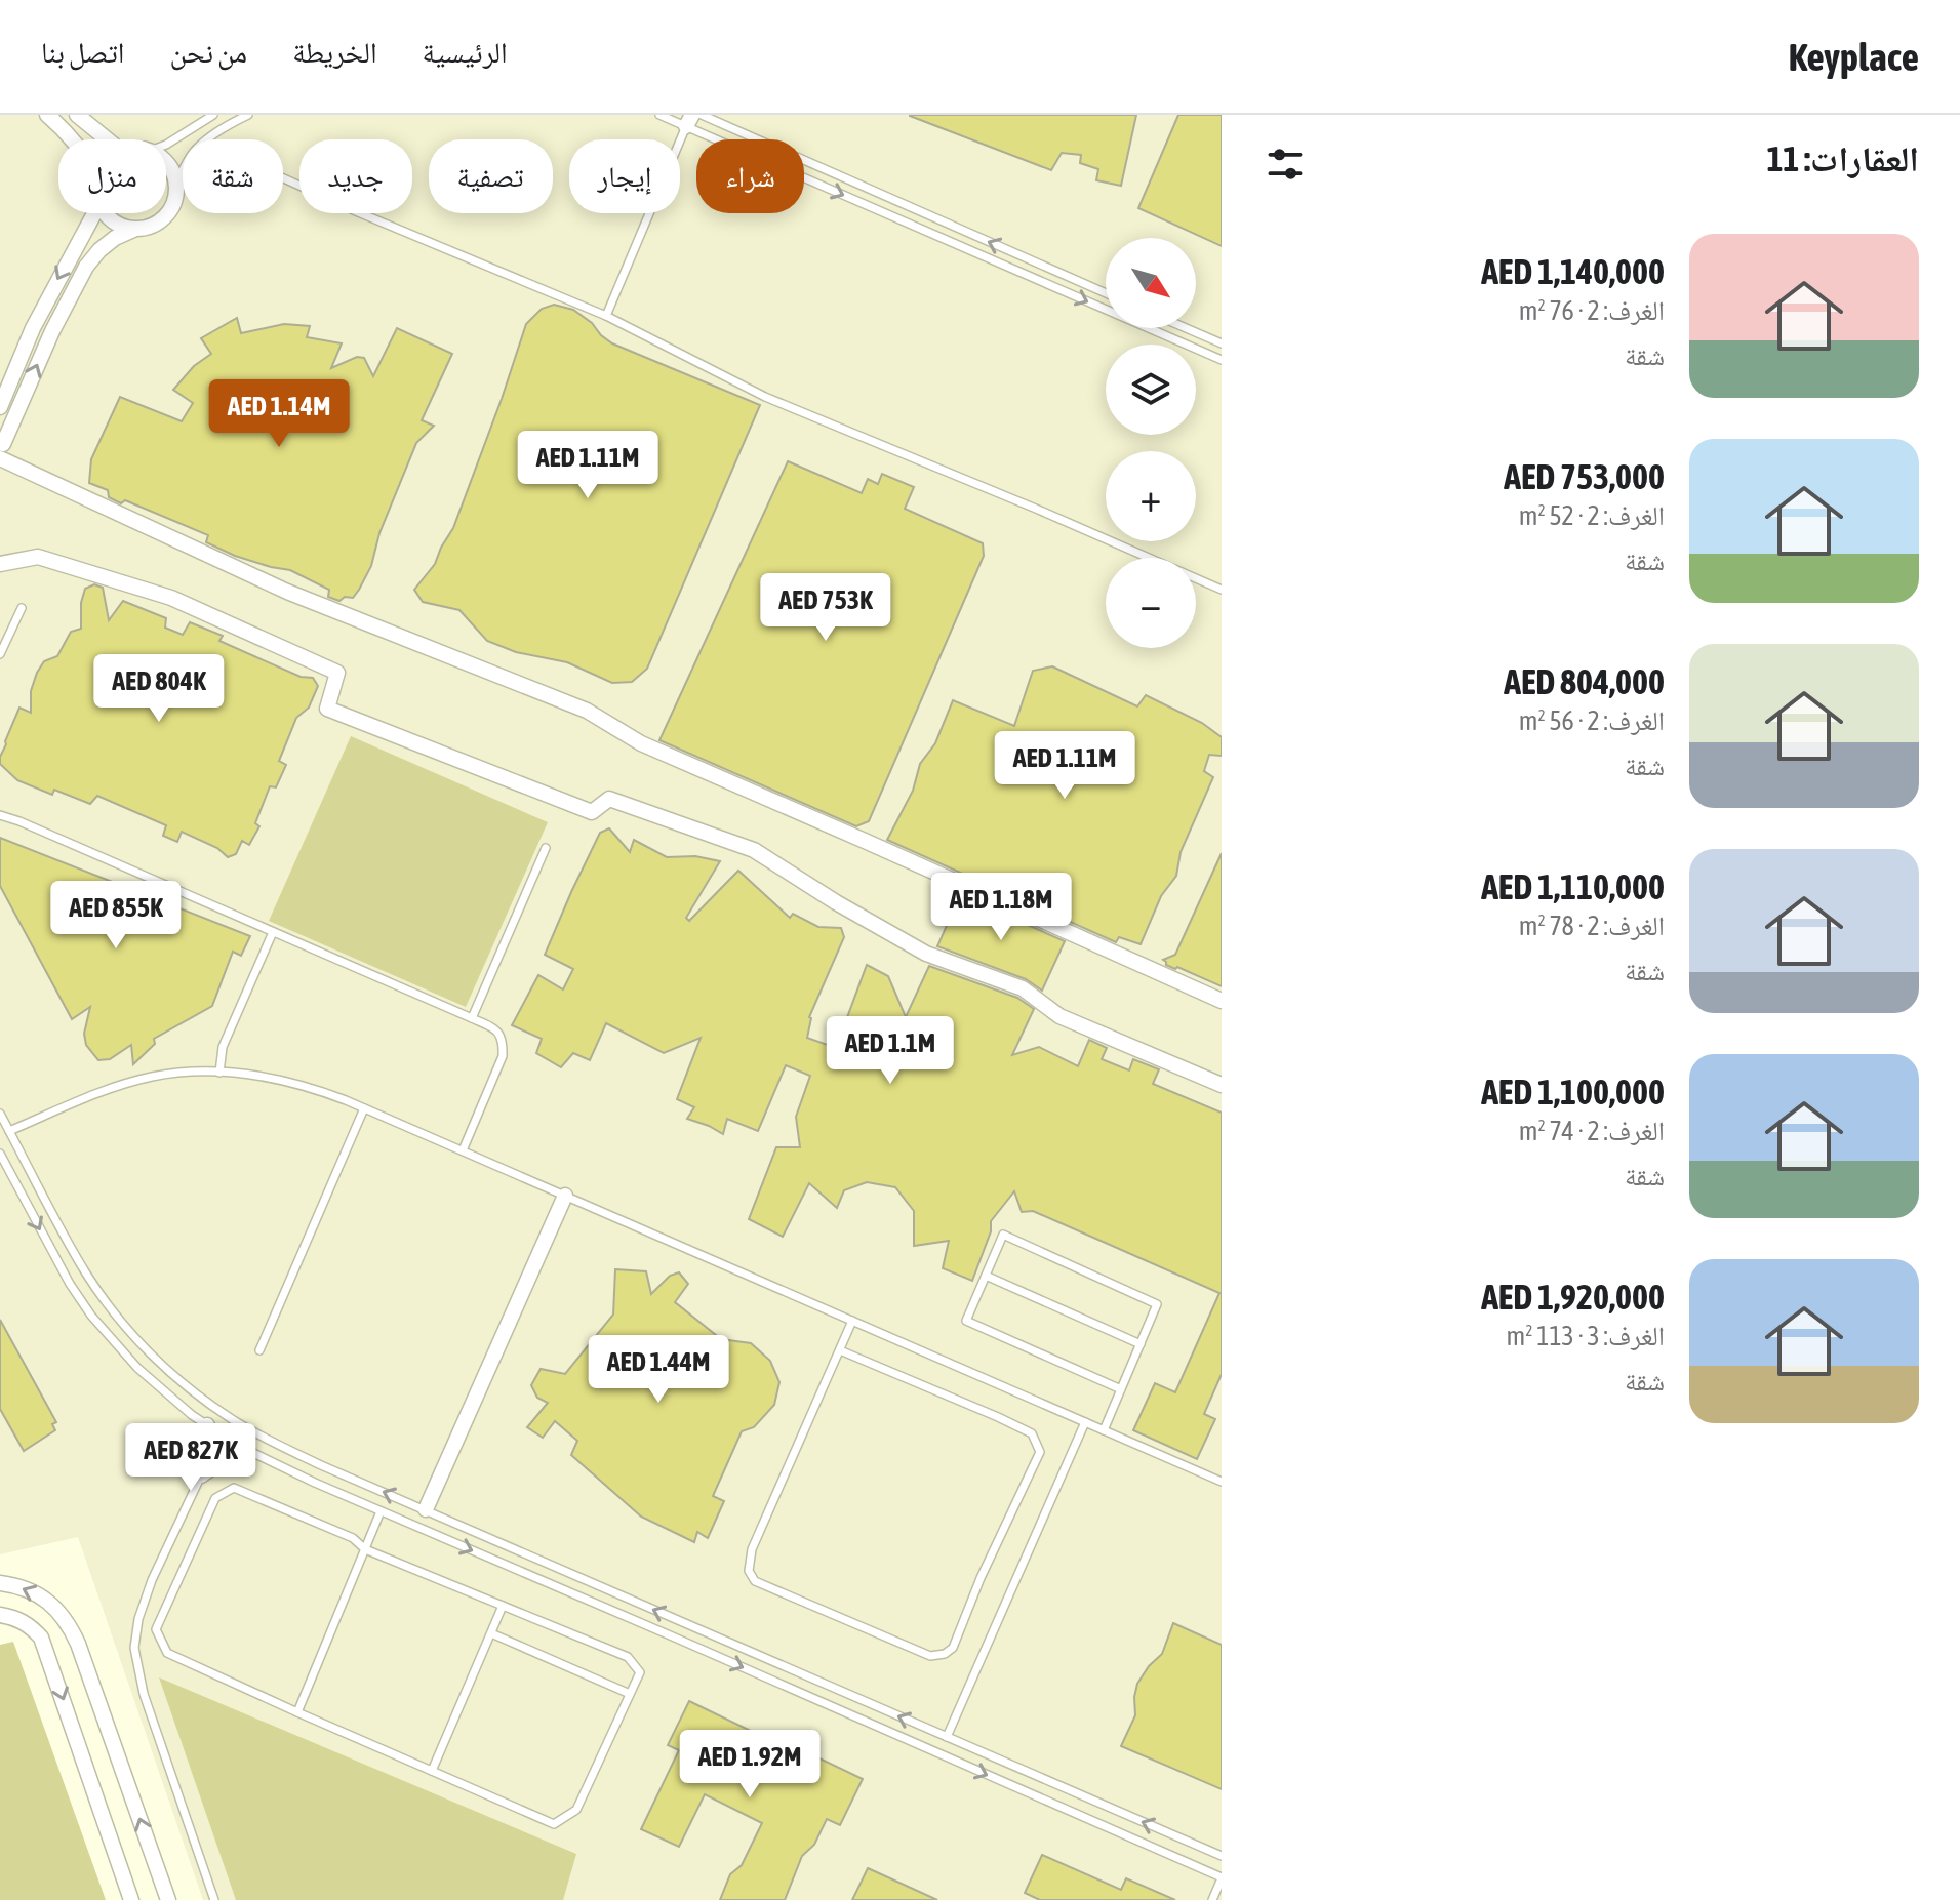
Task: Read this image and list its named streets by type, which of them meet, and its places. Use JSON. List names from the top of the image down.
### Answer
{
  "north": "bottom right",
  "page": {
    "header": "Keyplace",
    "nav": [
      "الرئيسية",
      "الخريطة",
      "من نحن",
      "اتصل بنا"
    ],
    "heading": "العقارات: 11",
    "chip": [
      "شراء",
      "إيجار",
      "تصفية",
      "جديد",
      "شقة",
      "منزل"
    ],
    "list": [
      {
        "name": "AED 1,140,000",
        "note": "الغرف: 2 · 76 m² · شقة"
      },
      {
        "name": "AED 753,000",
        "note": "الغرف: 2 · 52 m² · شقة"
      },
      {
        "name": "AED 804,000",
        "note": "الغرف: 2 · 56 m² · شقة"
      },
      {
        "name": "AED 1,110,000",
        "note": "الغرف: 2 · 78 m² · شقة"
      },
      {
        "name": "AED 1,100,000",
        "note": "الغرف: 2 · 74 m² · شقة"
      },
      {
        "name": "AED 1,920,000",
        "note": "الغرف: 3 · 113 m² · شقة"
      }
    ],
    "map_buttons": ["+", "−"],
    "price": [
      "AED 1.14M",
      "AED 1.11M",
      "AED 753K",
      "AED 804K",
      "AED 1.11M",
      "AED 1.18M",
      "AED 855K",
      "AED 1.1M",
      "AED 1.44M",
      "AED 827K",
      "AED 1.92M"
    ]
  }
}
